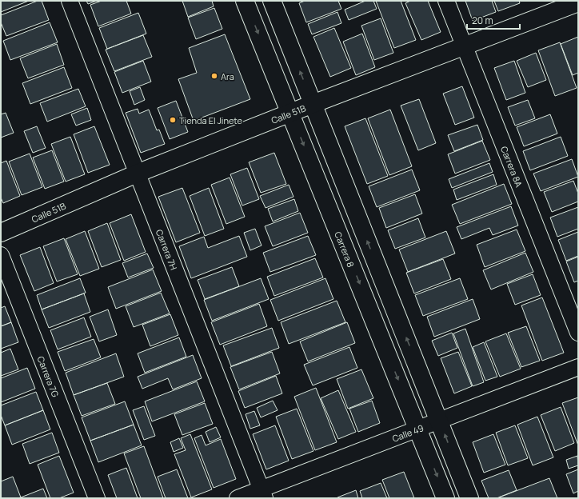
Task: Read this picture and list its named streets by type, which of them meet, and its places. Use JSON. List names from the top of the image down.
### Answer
{
  "streets": {
    "street": [
      "Calle 51B",
      "Carrera 8A",
      "Carrera 7H",
      "Carrera 8",
      "Carrera 7G",
      "Calle 49"
    ]
  },
  "crossings": [
    ["Calle 51B", "Carrera 8A"],
    ["Calle 51B", "Carrera 7H"],
    ["Calle 51B", "Carrera 8"],
    ["Carrera 7H", "Calle 49"],
    ["Carrera 8", "Calle 49"]
  ],
  "places": ["Ara", "Tienda El Jinete"],
  "scale_bar": "20 m"
}
